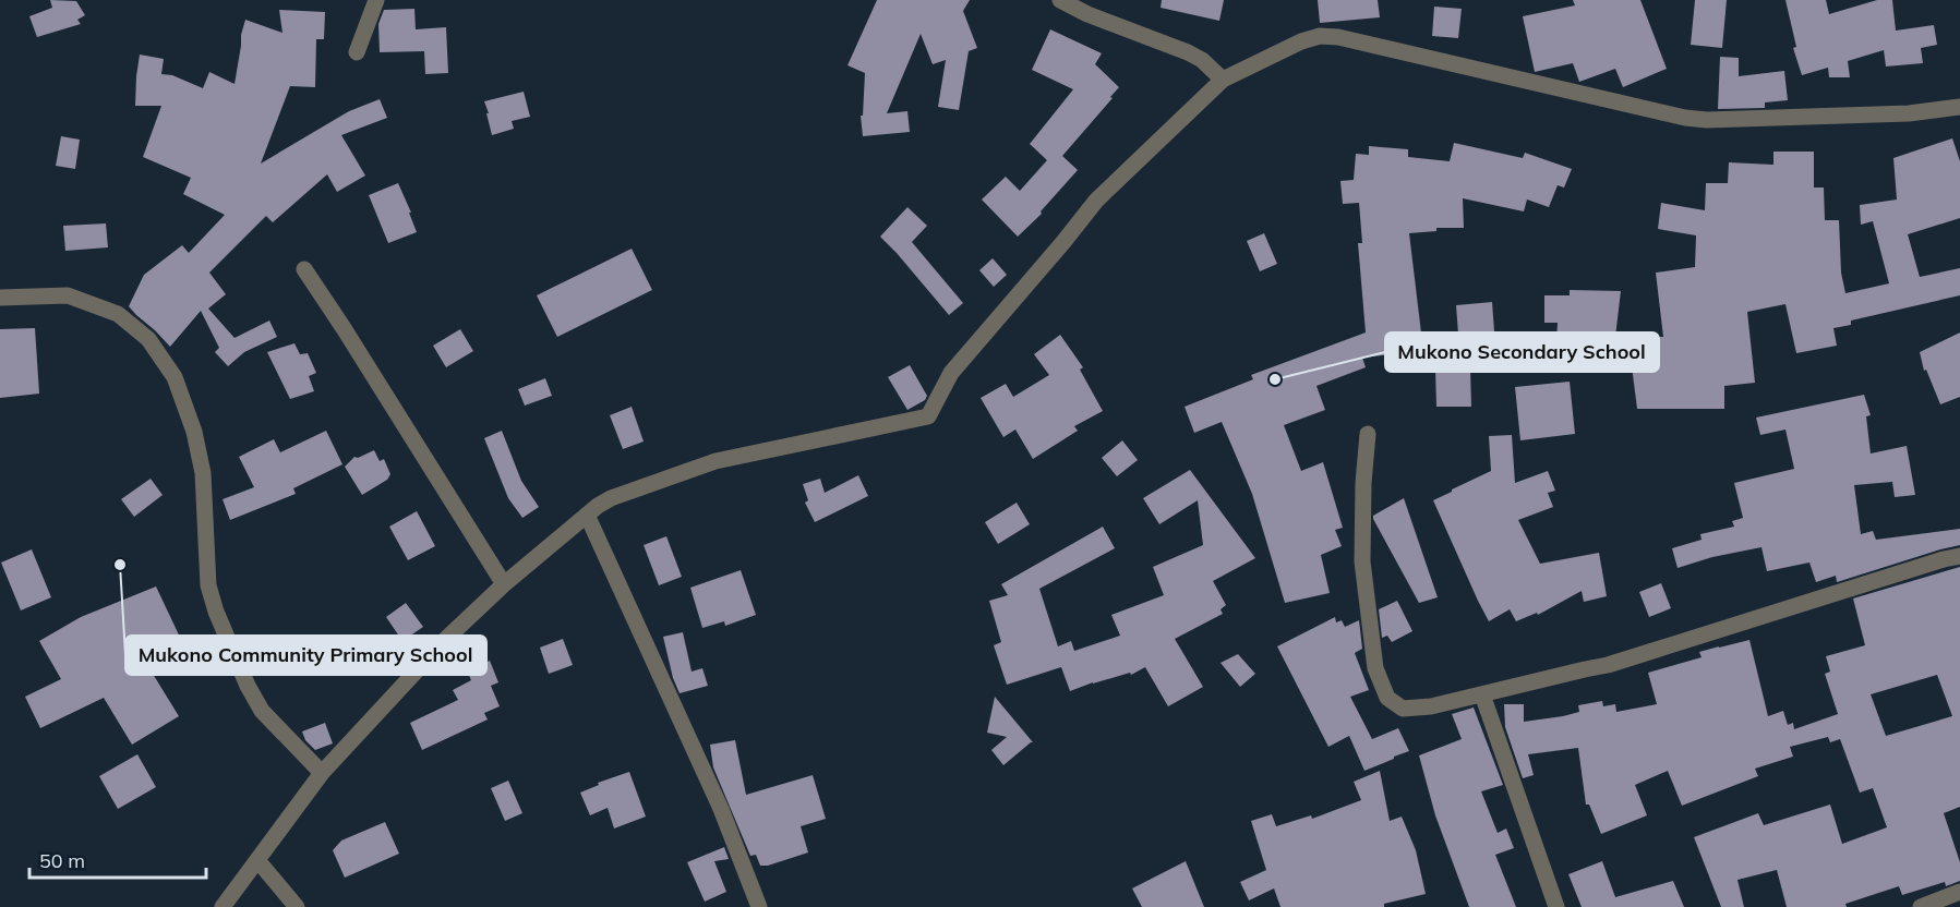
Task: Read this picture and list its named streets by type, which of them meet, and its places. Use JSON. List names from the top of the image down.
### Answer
{
  "places": ["Mukono Secondary School", "Mukono Community Primary School"],
  "scale_bar": "50 m"
}
